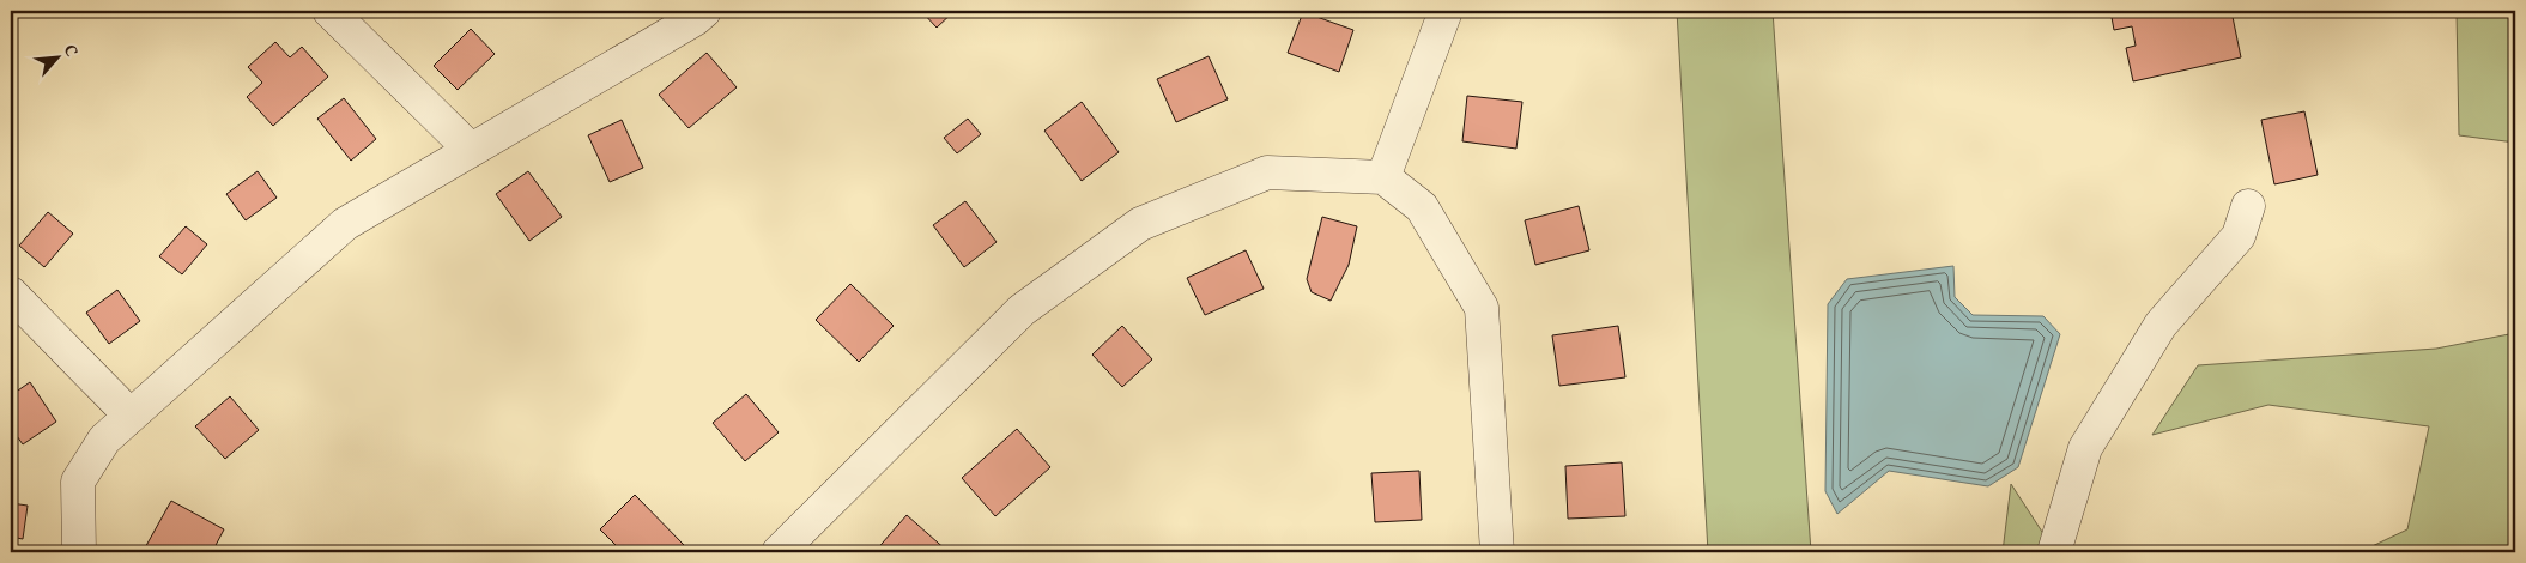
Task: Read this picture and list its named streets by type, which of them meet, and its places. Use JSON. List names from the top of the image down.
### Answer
{
  "north": "top right"
}
